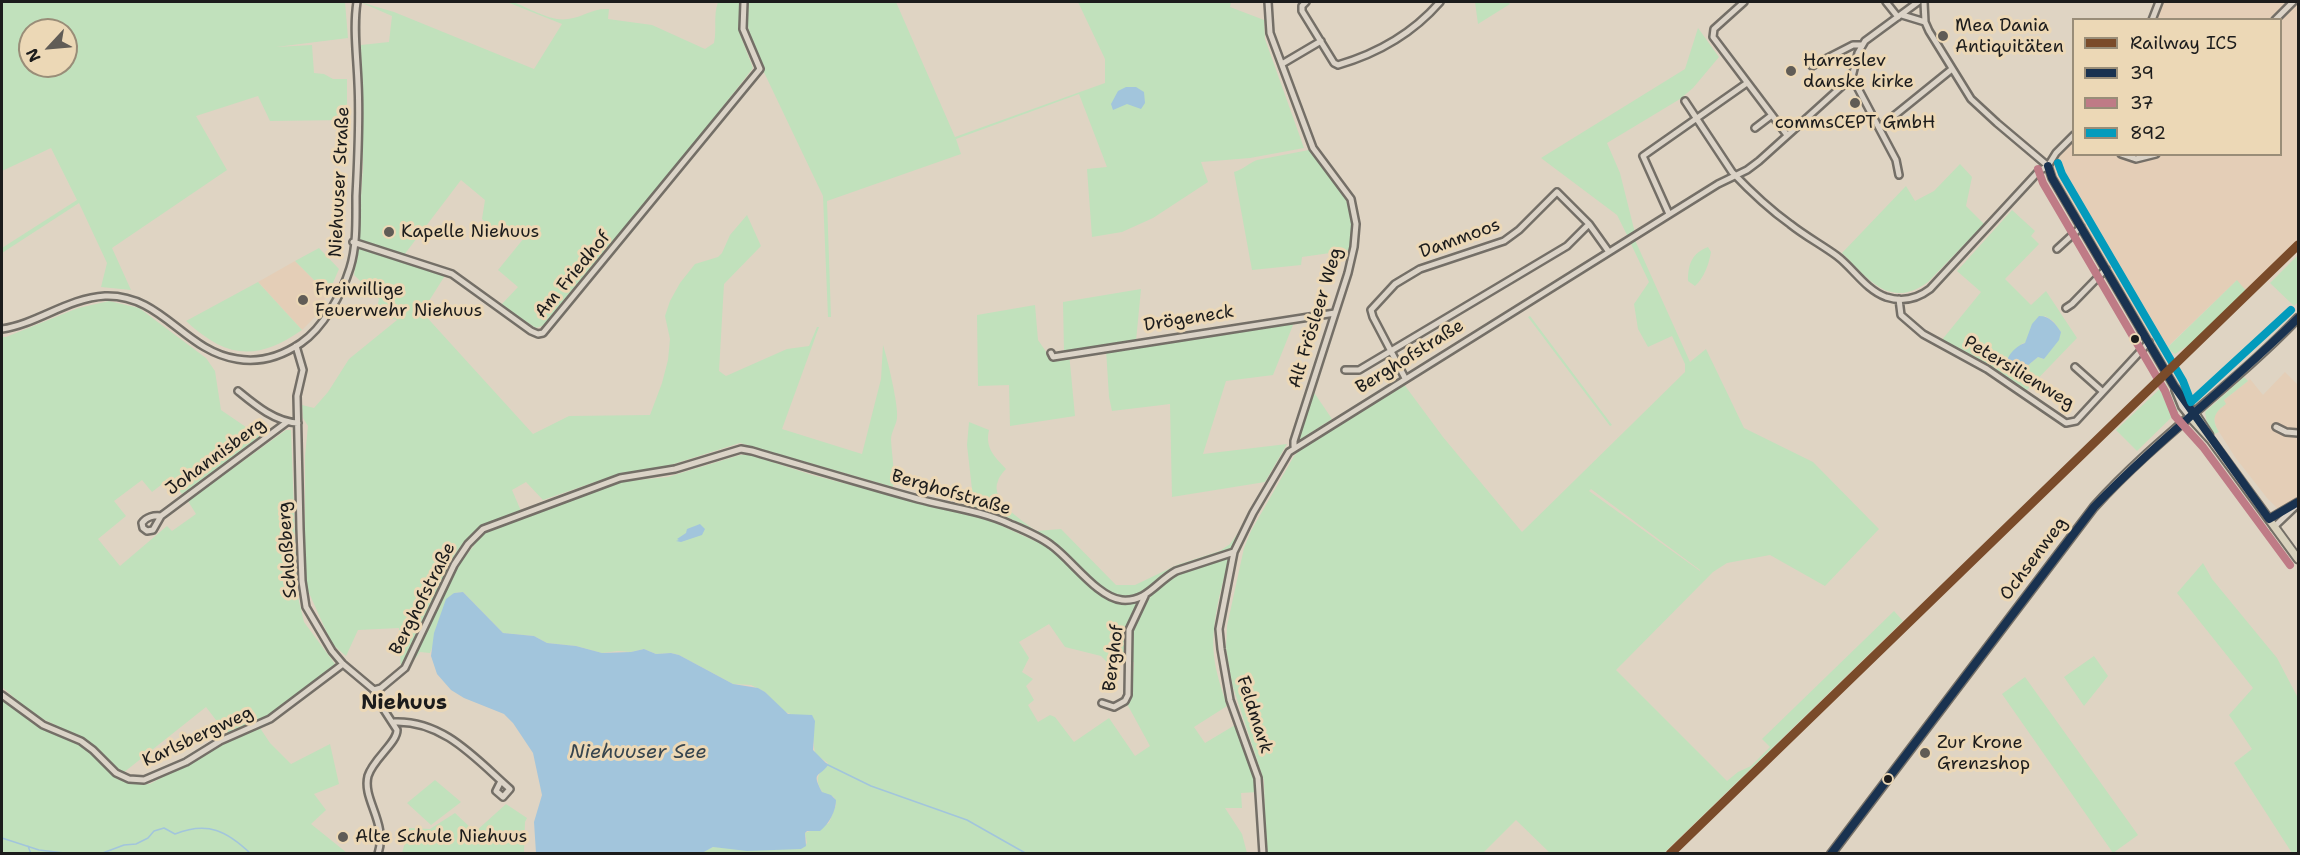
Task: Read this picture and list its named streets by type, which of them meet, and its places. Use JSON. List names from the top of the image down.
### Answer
{
  "streets": {
    "main road": ["Ochsenweg"],
    "street": [
      "Niehuuser Straße",
      "Dammoos",
      "Am Friedhof",
      "Alt Frösleer Weg",
      "Drögeneck",
      "Berghofstraße",
      "Petersilienweg",
      "Johannisberg",
      "Schloßberg",
      "Berghof",
      "Feldmark",
      "Karlsbergweg"
    ]
  },
  "crossings": [
    ["Niehuuser Straße", "Am Friedhof"],
    ["Niehuuser Straße", "Schloßberg"],
    ["Dammoos", "Berghofstraße"],
    ["Alt Frösleer Weg", "Drögeneck"],
    ["Alt Frösleer Weg", "Berghofstraße"],
    ["Berghofstraße", "Schloßberg"],
    ["Berghofstraße", "Berghof"],
    ["Berghofstraße", "Feldmark"],
    ["Johannisberg", "Schloßberg"],
    ["Schloßberg", "Karlsbergweg"]
  ],
  "districts": ["Niehuus"],
  "water": ["Niehuuser See"],
  "places": [
    "Mea Dania Antiquitäten",
    "Harreslev danske kirke",
    "commsCEPT GmbH",
    "Kapelle Niehuus",
    "Freiwillige Feuerwehr Niehuus",
    "Zur Krone Grenzshop",
    "Alte Schule Niehuus"
  ],
  "lines": [
    "transit line 892",
    "transit line 39",
    "transit line 37",
    "rail line IC5"
  ],
  "legend": [
    "Railway IC5",
    "39",
    "37",
    "892"
  ],
  "north": "bottom left"
}
